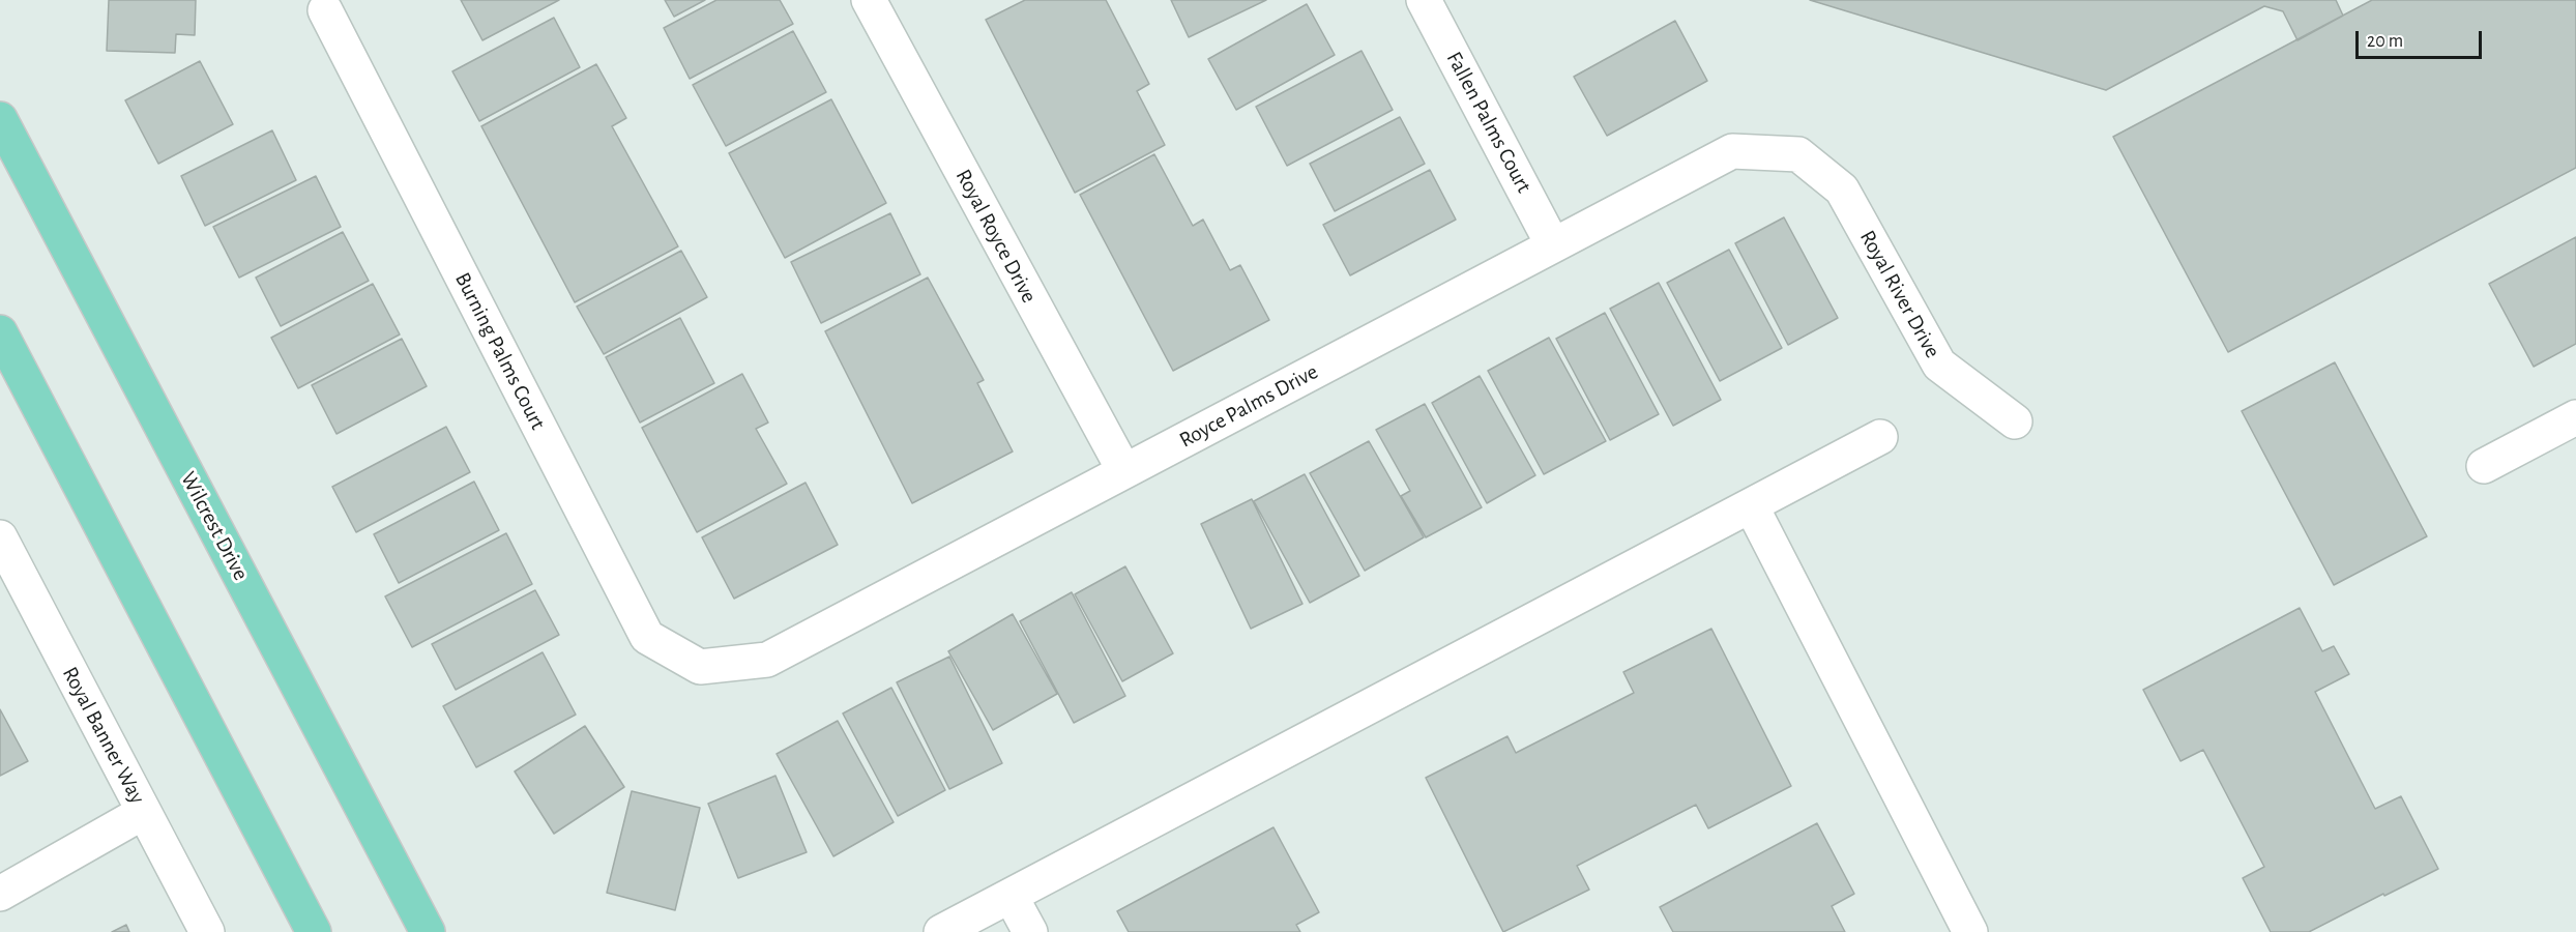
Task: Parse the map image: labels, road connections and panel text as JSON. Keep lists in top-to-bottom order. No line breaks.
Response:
{"streets":{"main road":["Wilcrest Drive"],"street":["Fallen Palms Court","Royal Royce Drive","Royal River Drive","Burning Palms Court","Royce Palms Drive","Royal Banner Way"]},"crossings":[["Fallen Palms Court","Royce Palms Drive"],["Royal Royce Drive","Royce Palms Drive"],["Royal River Drive","Royce Palms Drive"],["Burning Palms Court","Royce Palms Drive"]],"scale_bar":"20 m"}
